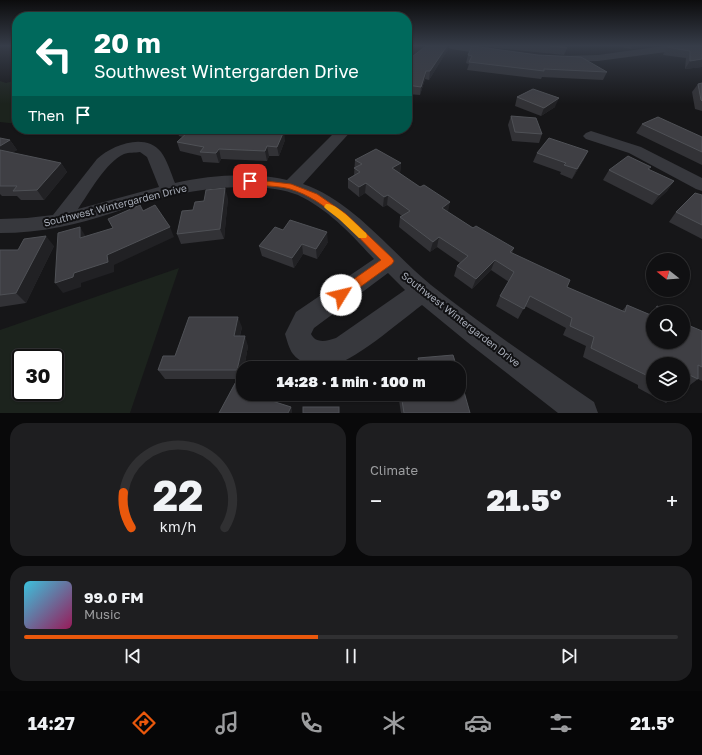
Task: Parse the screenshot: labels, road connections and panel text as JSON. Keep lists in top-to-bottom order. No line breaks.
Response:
{"streets":{"street":["Southwest Wintergarden Drive"]},"north":"left","page":{"turn":["20 m","Southwest Wintergarden Drive"],"then":"Then","limit":"30","trip":"14:28 · 1 min · 100 m","tile":"Climate","heat":["−","21.5°","+"],"song":["99.0 FM","Music"],"tabs":["14:27","21.5°"],"gauge":["22","km/h"]}}
